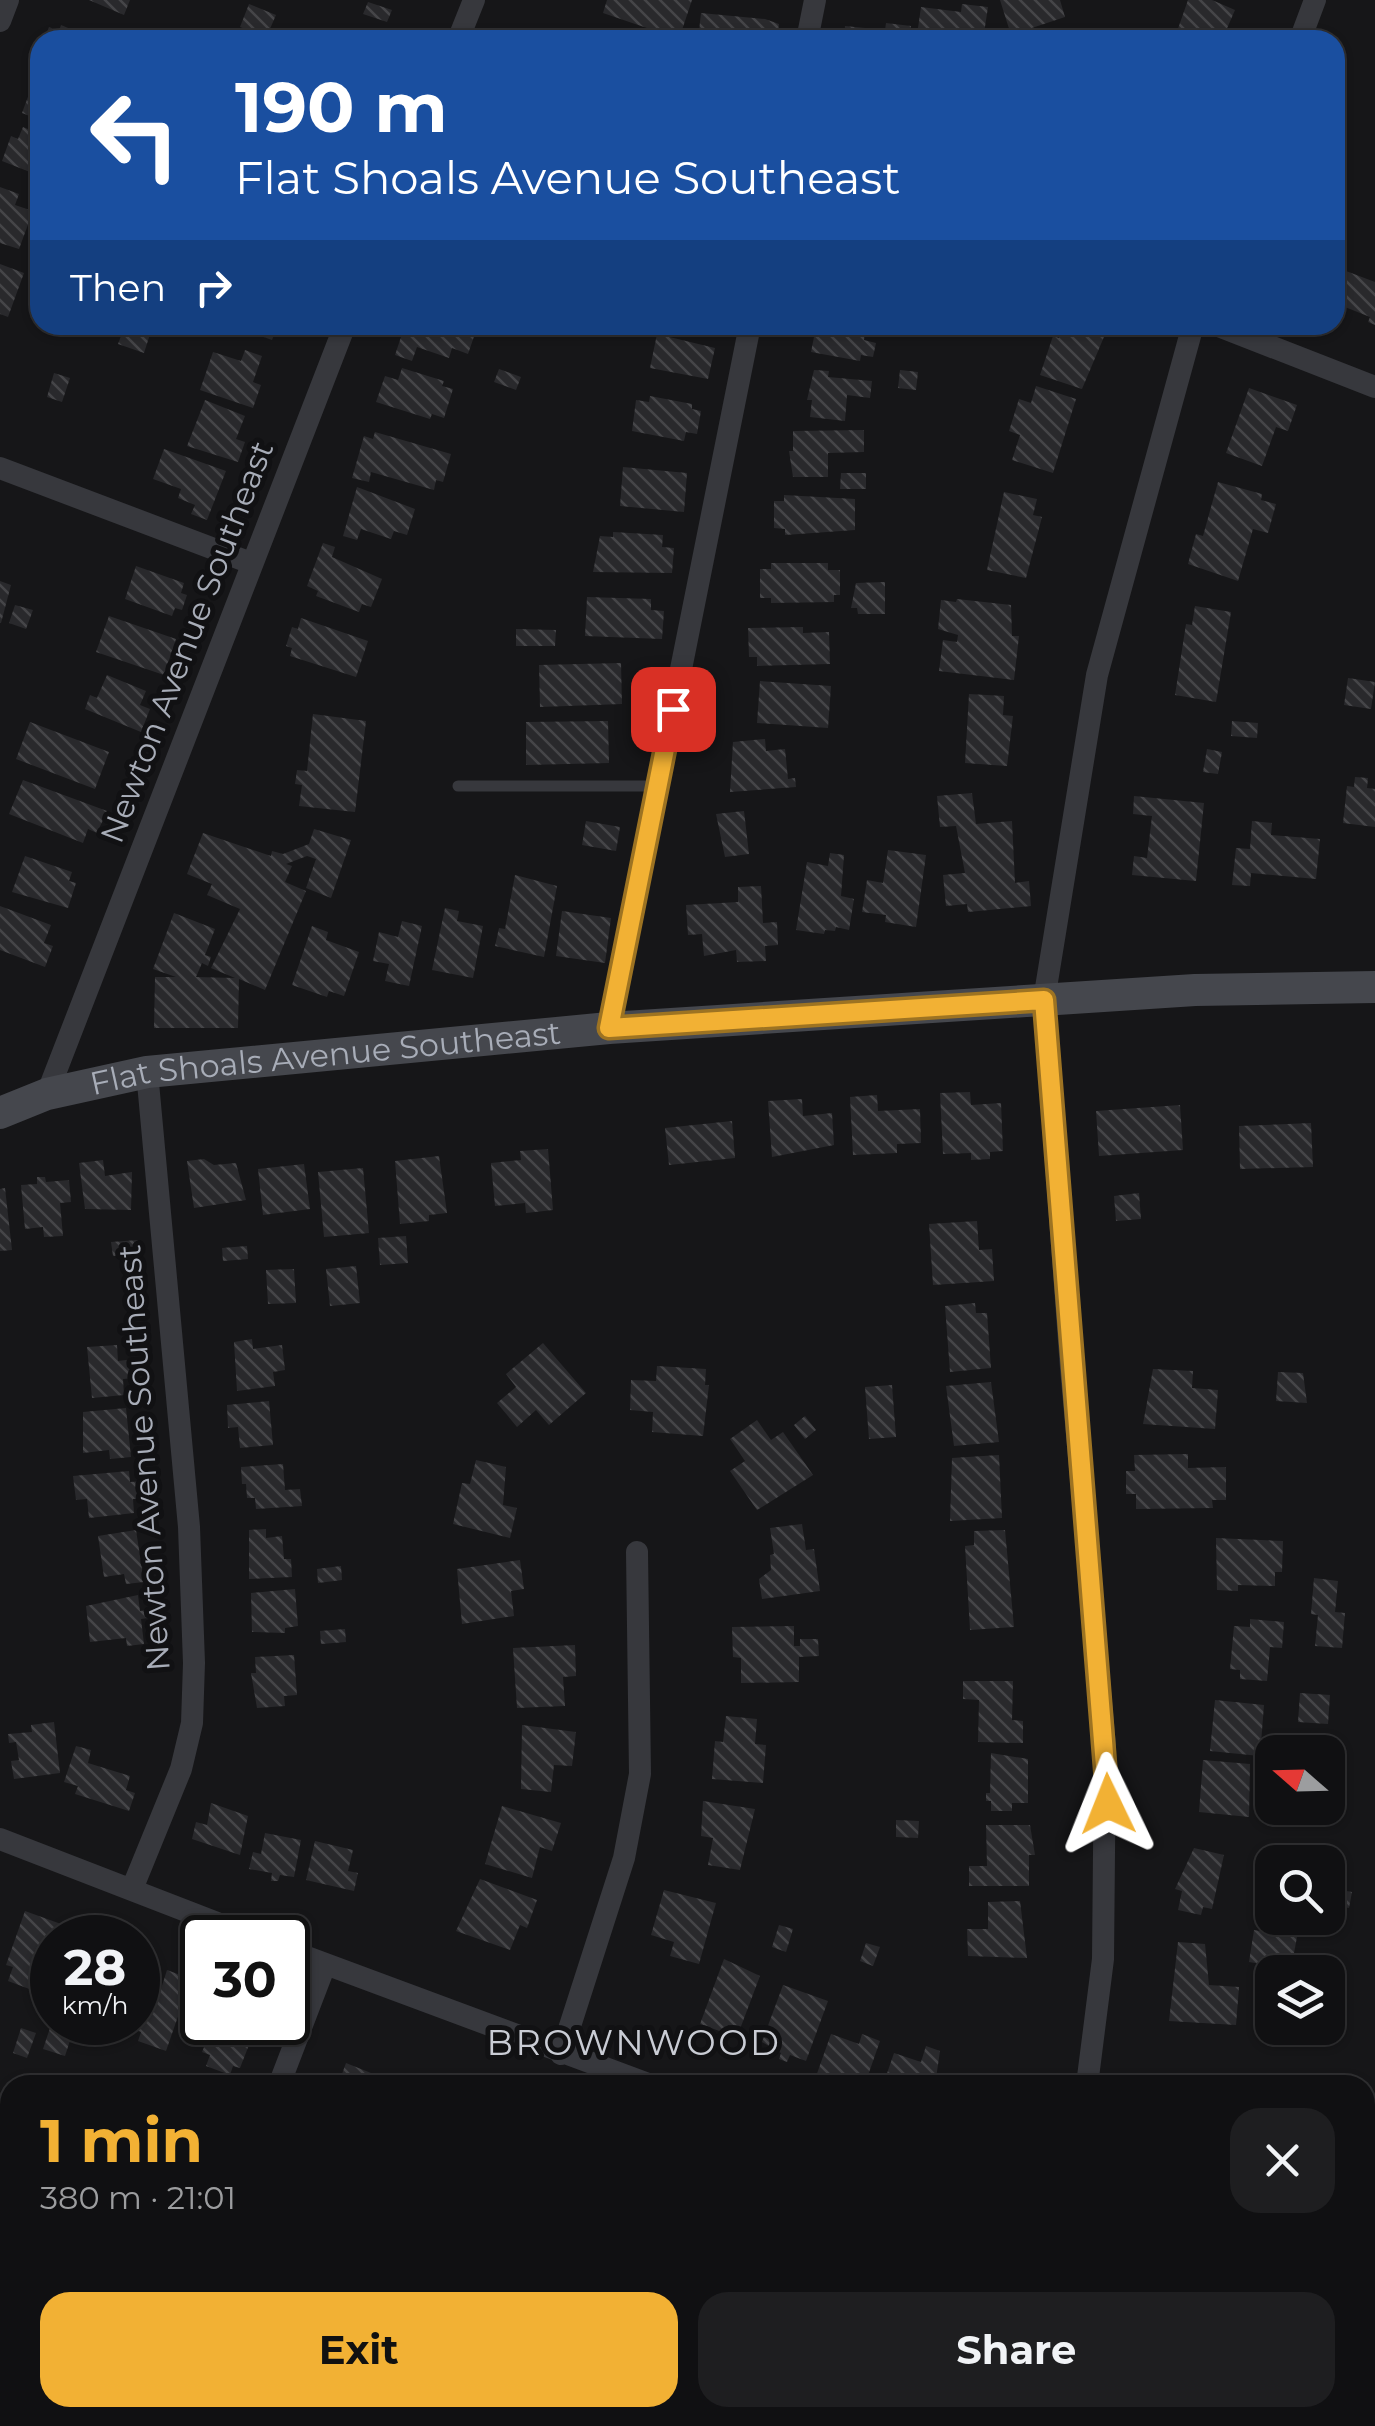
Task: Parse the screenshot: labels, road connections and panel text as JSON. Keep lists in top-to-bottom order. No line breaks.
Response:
{"streets":{"street":["Newton Avenue Southeast","Flat Shoals Avenue Southeast"]},"crossings":[["Newton Avenue Southeast","Flat Shoals Avenue Southeast"]],"districts":["BROWNWOOD"],"north":"left","page":{"turn":["190 m","Flat Shoals Avenue Southeast"],"then":"Then","speed":"28 km/h","limit":"30","heading":["1 min","380 m · 21:01"],"buttons":["Exit","Share"]}}
